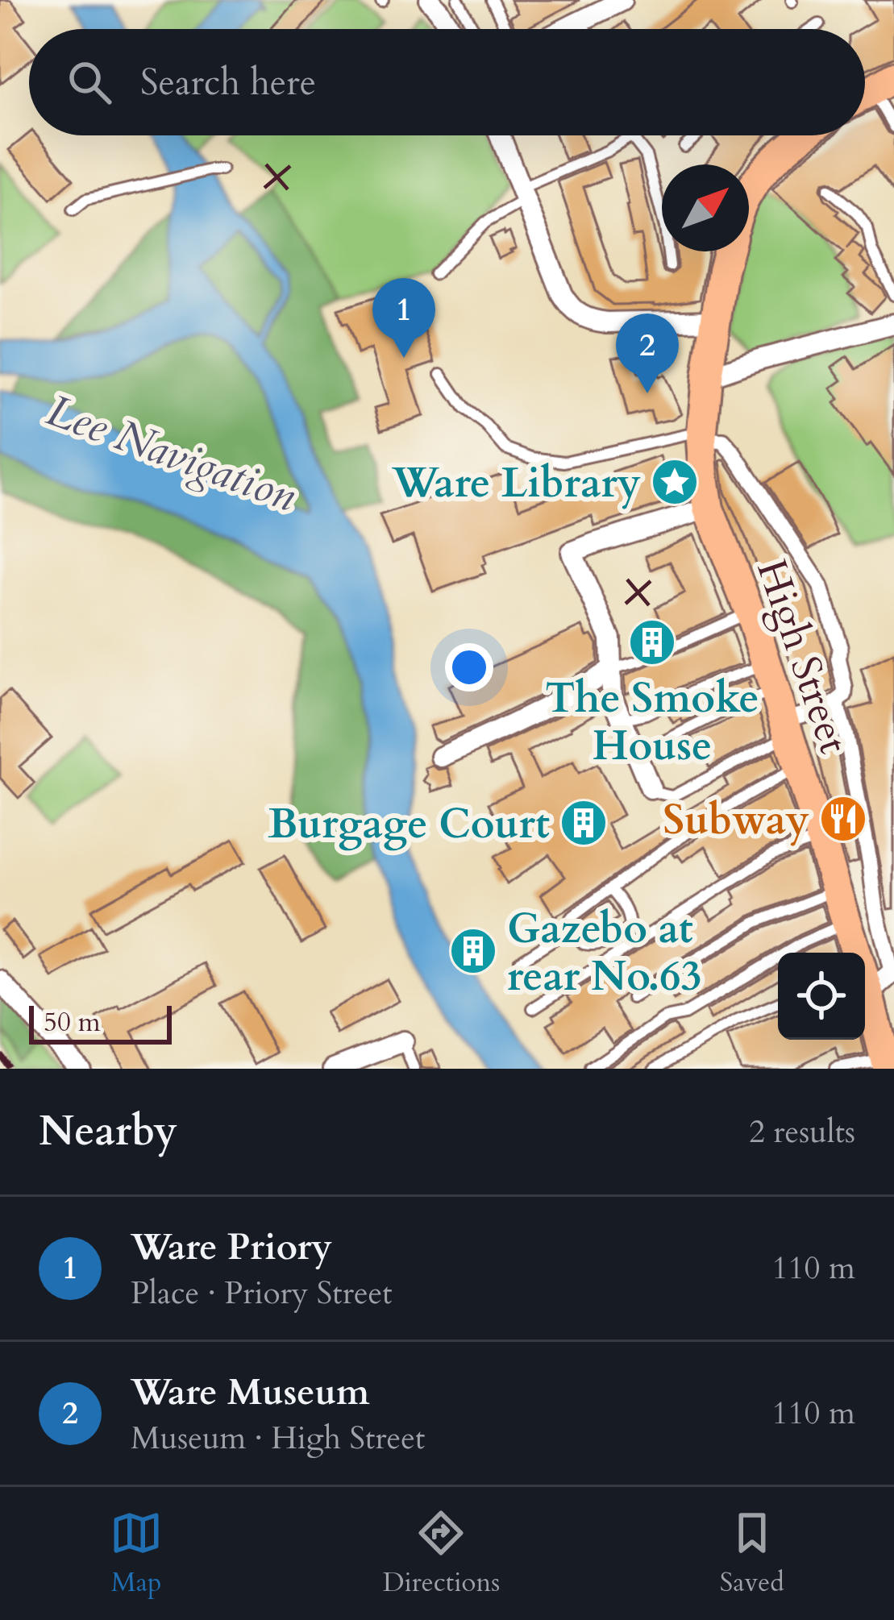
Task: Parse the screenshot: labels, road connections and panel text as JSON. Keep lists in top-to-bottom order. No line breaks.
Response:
{"streets":{"main road":["High Street"]},"water":["Lee Navigation"],"places":{"place":["Ware Library"],"building":["The Smoke House","Burgage Court","Gazebo at rear No.63"],"restaurant":["Subway"]},"scale_bar":"50 m","north":"top right","page":{"search":"Search here","pins":["1","2"],"scale":"50 m","heading":["Nearby","2 results"],"list":[{"mark":"1","name":"Ware Priory","note":"Place · Priory Street","value":"110 m"},{"mark":"2","name":"Ware Museum","note":"Museum · High Street","value":"110 m"}],"nav":["Map","Directions","Saved"]}}
